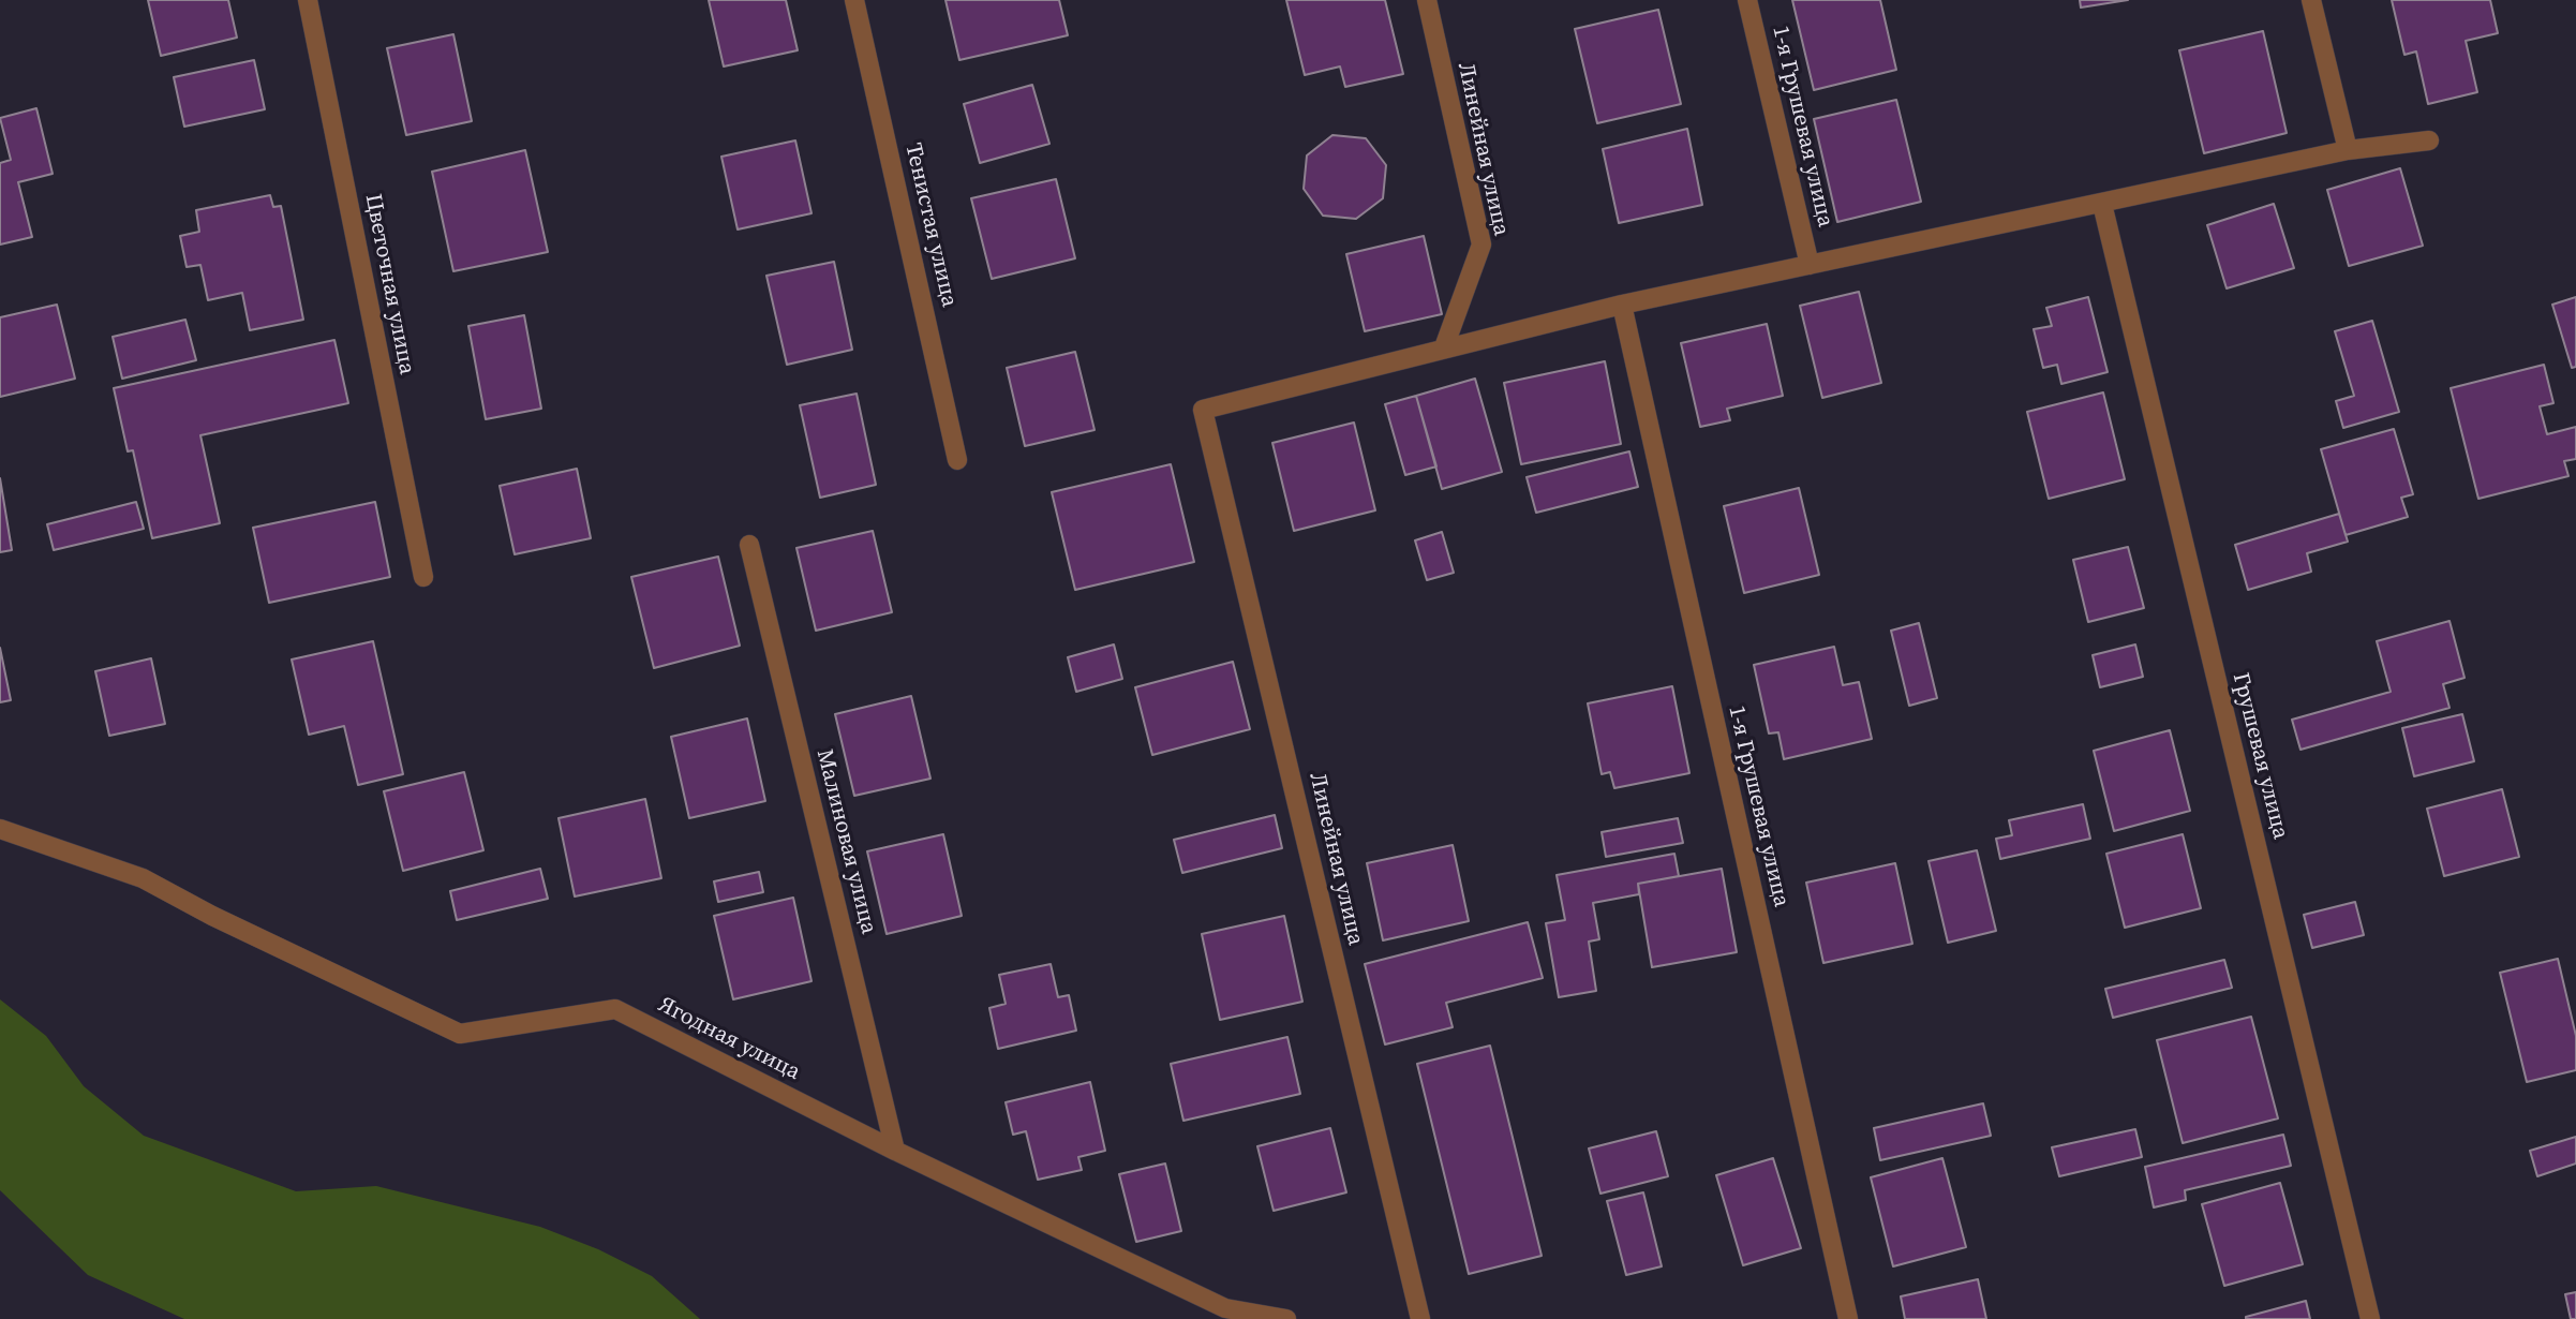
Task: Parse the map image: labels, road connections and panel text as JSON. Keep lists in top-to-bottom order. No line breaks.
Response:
{"streets":{"street":["1-я Грушевая улица","Линейная улица","Тенистая улица","Цветочная улица","Грушевая улица","Малиновая улица","Ягодная улица"]},"crossings":[["Малиновая улица","Ягодная улица"]]}
